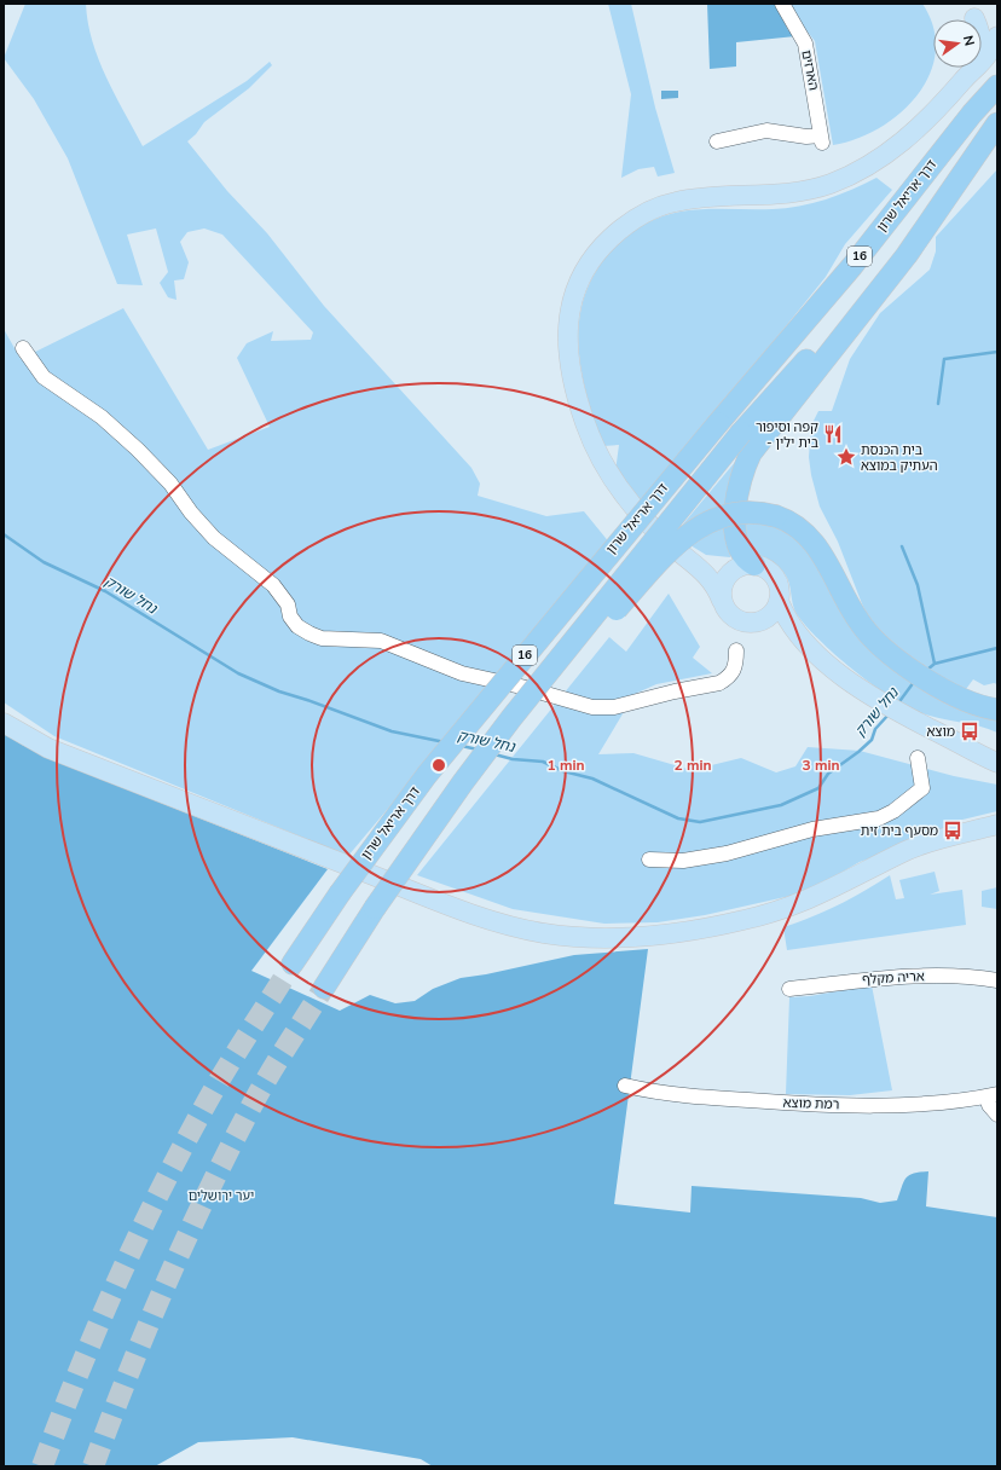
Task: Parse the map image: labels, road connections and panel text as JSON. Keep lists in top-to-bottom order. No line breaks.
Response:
{"streets":{"highway":["דרך אריאל שרון","16"],"street":["הארזים","אריה מקלף","רמת מוצא"]},"water":["נחל שורק"],"parks":["יער ירושלים"],"places":{"restaurant":["קפה וסיפור - בית ילין"],"place":["בית הכנסת העתיק במוצא"],"bus stop":["מוצא","מסעף בית זית"]},"north":"right","rings":["1 min","2 min","3 min"]}
